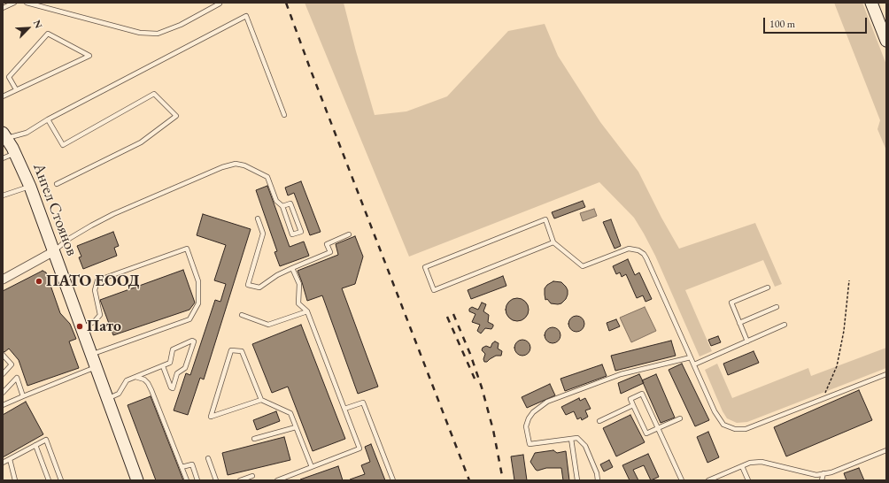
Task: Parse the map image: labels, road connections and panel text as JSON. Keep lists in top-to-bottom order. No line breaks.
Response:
{"streets":{"street":["Ангел Стоянов"]},"places":["ПАТО ЕООД","Пато"],"scale_bar":"100 m","north":"top right"}
